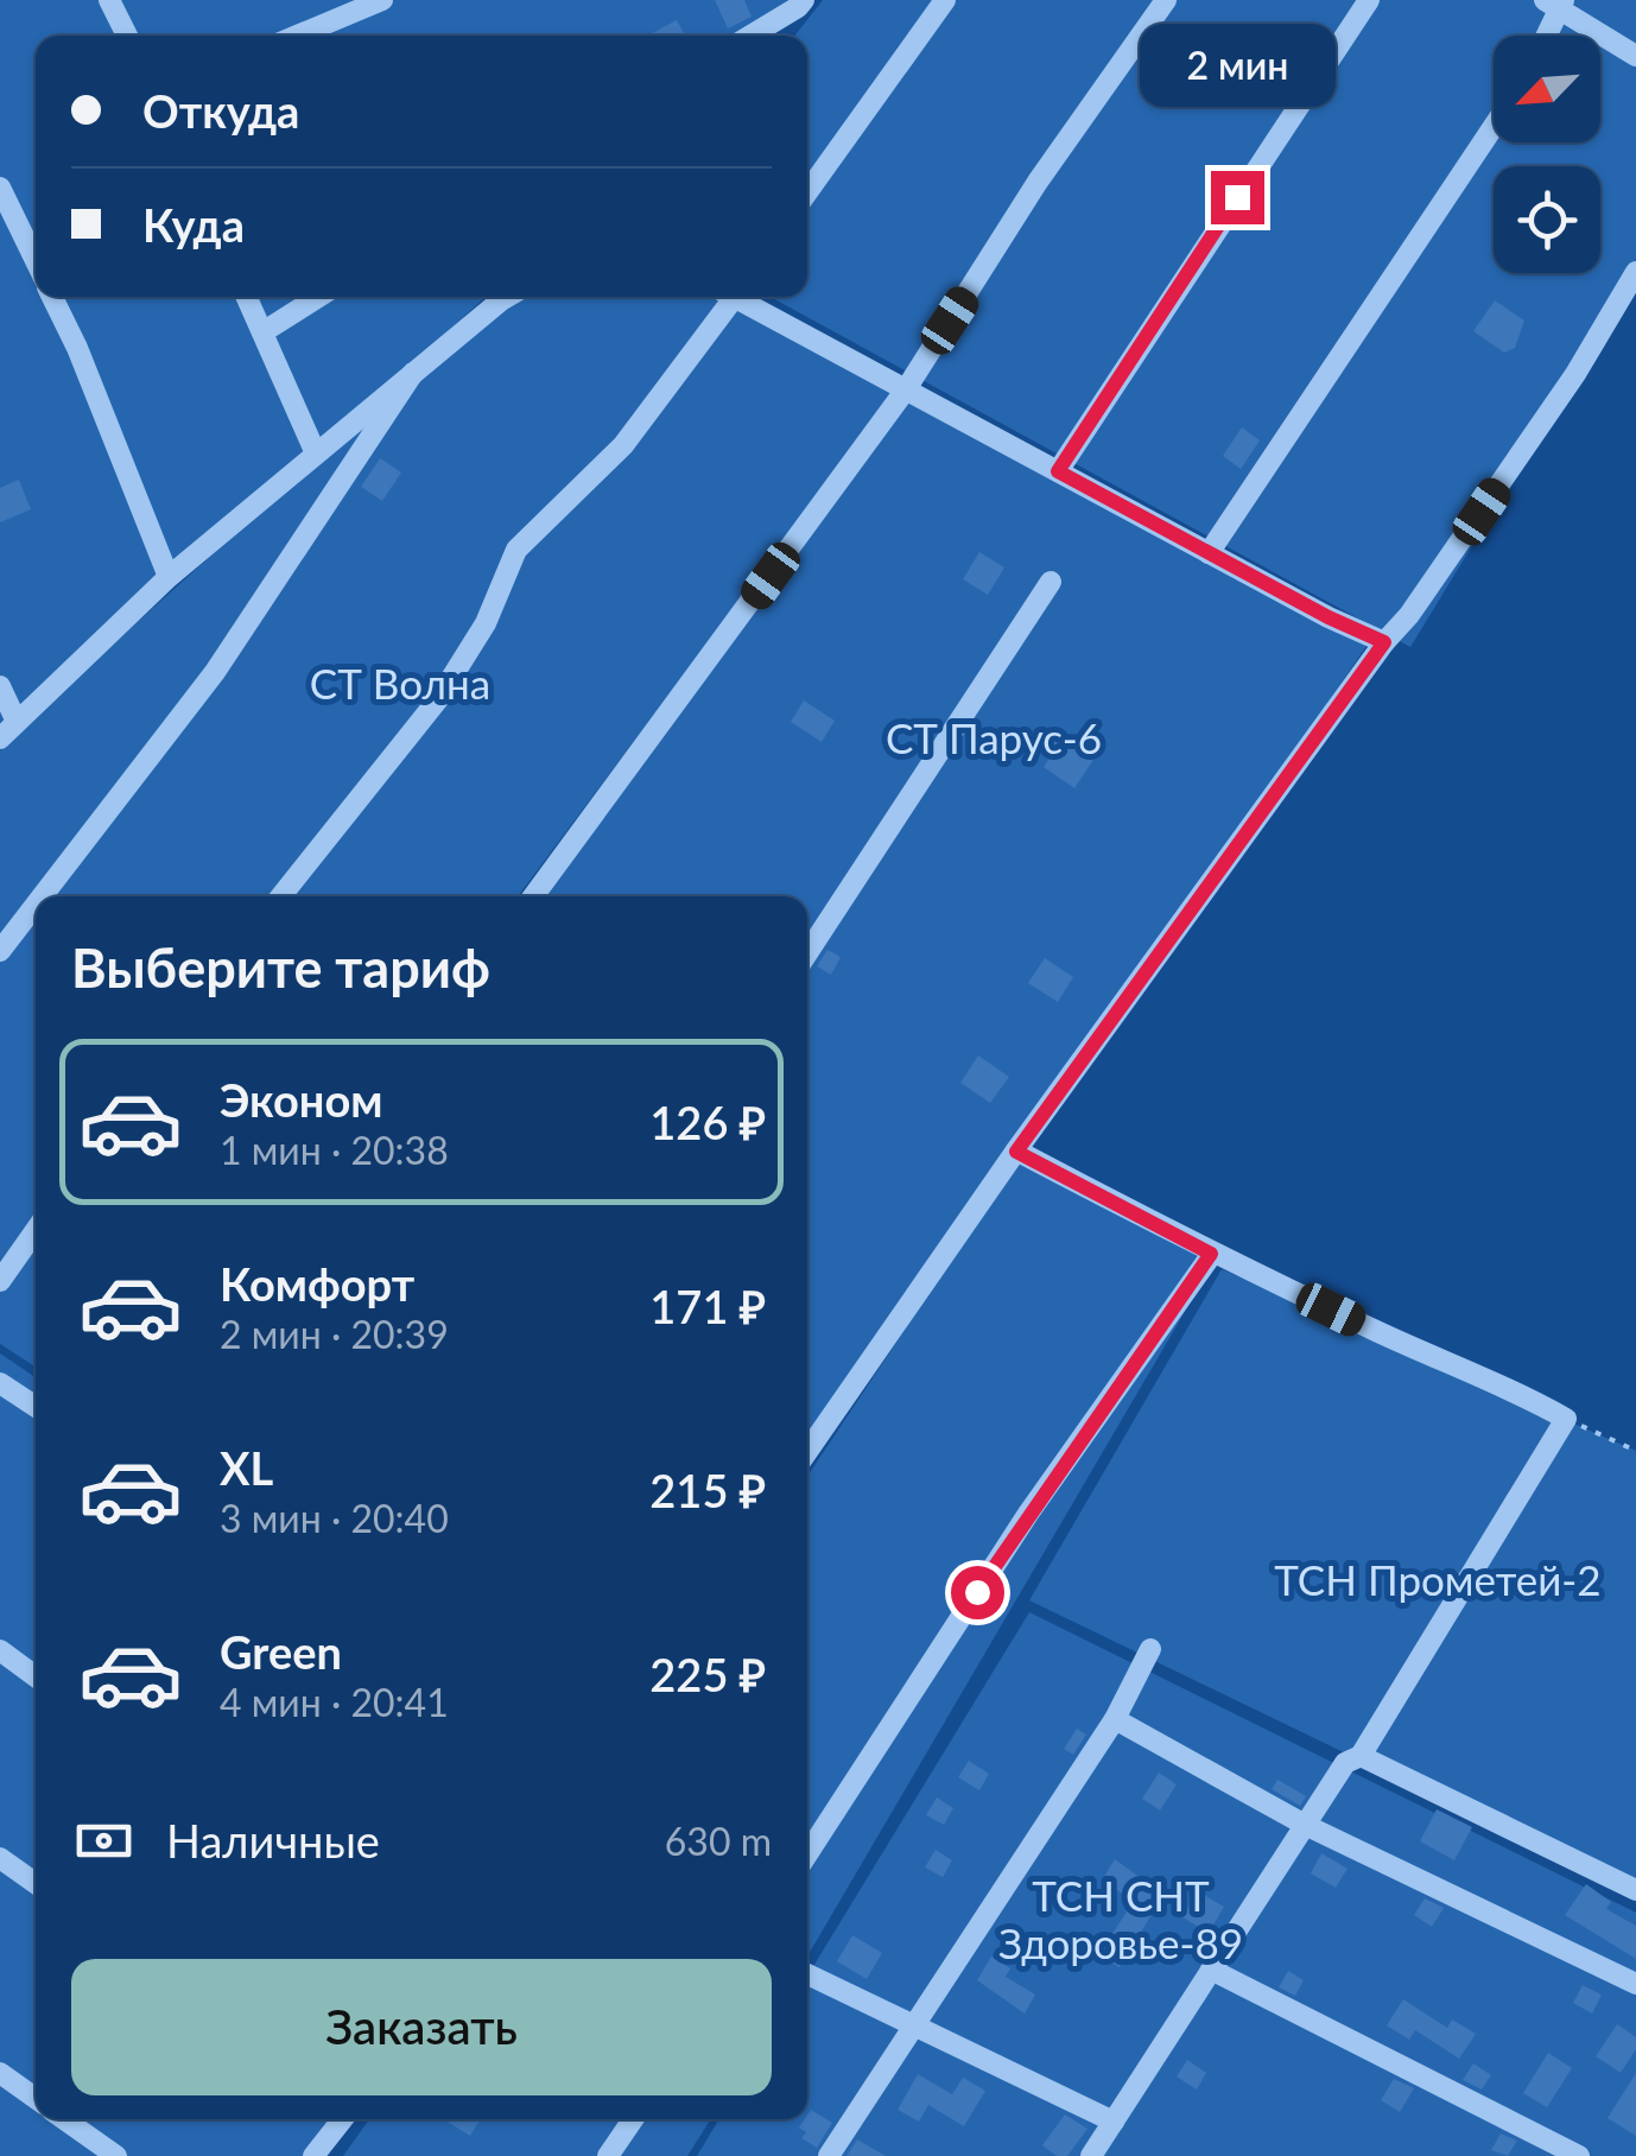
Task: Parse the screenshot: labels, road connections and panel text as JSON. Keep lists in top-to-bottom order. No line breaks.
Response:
{"parks":["СТ Волна","СТ Парус-6","ТСН Прометей-2","ТСН СНТ Здоровье-89"],"north":"bottom left","page":{"bubble":"2 мин","banner":["Откуда","Куда"],"heading":"Выберите тариф","list":[{"name":"Эконом","note":"1 мин · 20:38","value":"126 ₽"},{"name":"Комфорт","note":"2 мин · 20:39","value":"171 ₽"},{"name":"XL","note":"3 мин · 20:40","value":"215 ₽"},{"name":"Green","note":"4 мин · 20:41","value":"225 ₽"}],"pay":["Наличные","630 m"],"buttons":"Заказать"}}
